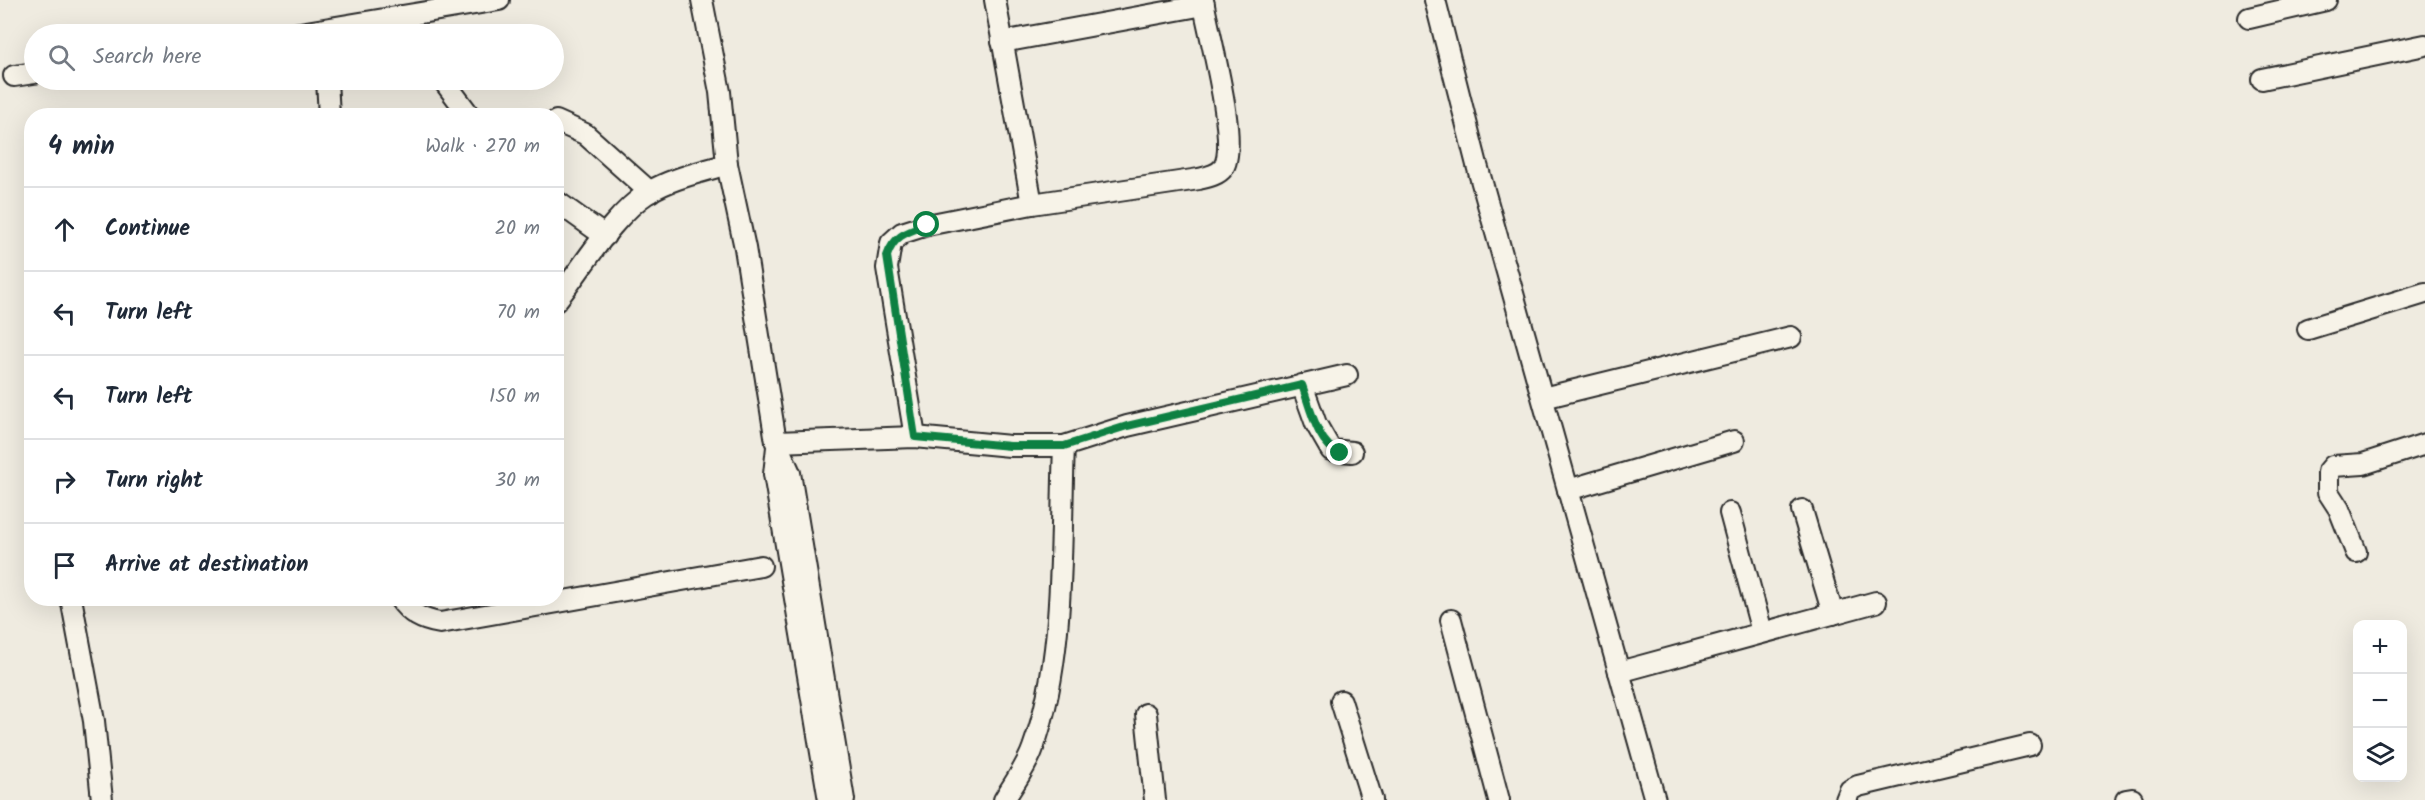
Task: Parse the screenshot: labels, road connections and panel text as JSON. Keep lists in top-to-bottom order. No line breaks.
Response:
{"page":{"search":"Search here","heading":["4 min","Walk · 270 m"],"list":[["Continue","20 m"],["Turn left","70 m"],["Turn left","150 m"],["Turn right","30 m"],"Arrive at destination"],"map_buttons":["+","−"]}}
